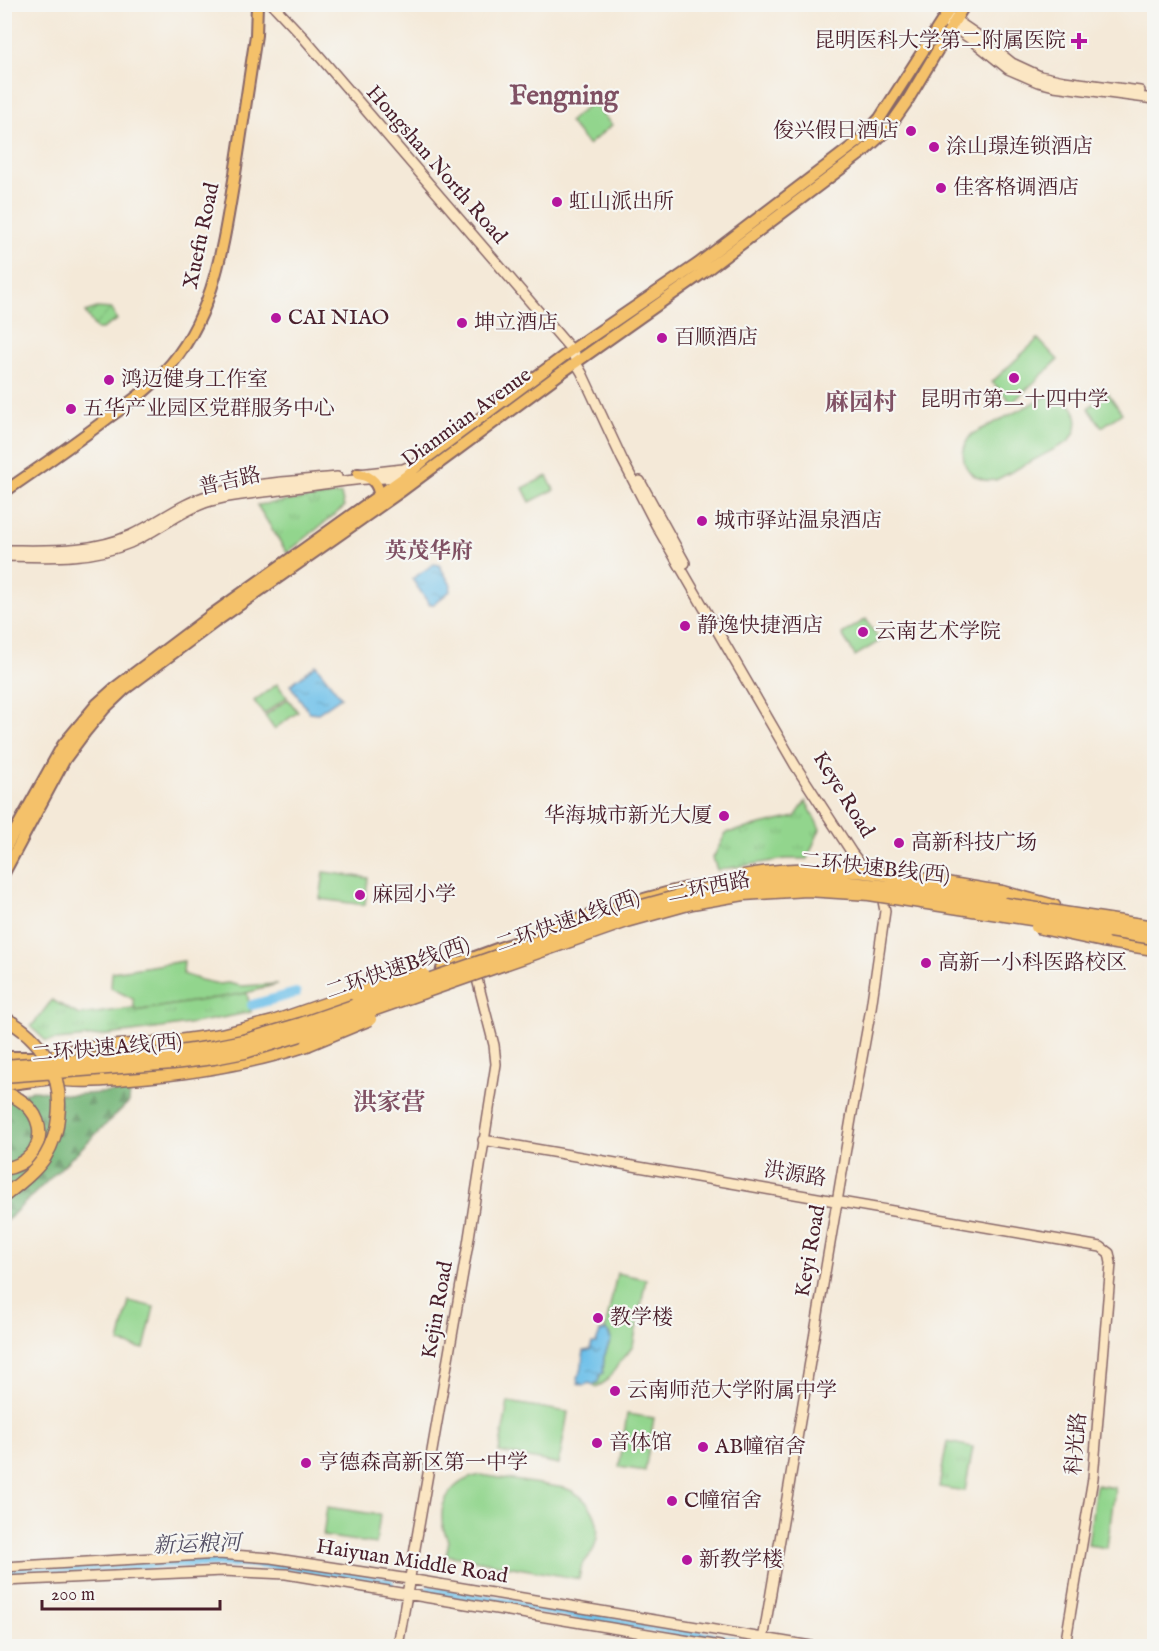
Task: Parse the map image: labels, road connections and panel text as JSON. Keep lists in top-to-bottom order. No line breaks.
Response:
{"streets":{"highway":["二环快速B线(西)","二环快速A线(西)"],"main road":["Xuefu Road","Dianmian Avenue","二环西路"],"street":["Hongshan North Road","普吉路","Keye Road","洪源路","Keyi Road","Kejin Road","科光路","Haiyuan Middle Road"]},"crossings":[["Hongshan North Road","Dianmian Avenue"],["Hongshan North Road","Keye Road"],["Dianmian Avenue","普吉路"],["Dianmian Avenue","Keye Road"],["Keye Road","Keyi Road"],["二环西路","二环快速A线(西)"],["二环西路","Keyi Road"],["二环西路","Kejin Road"],["二环快速A线(西)","Kejin Road"],["洪源路","Keyi Road"],["洪源路","Kejin Road"],["洪源路","科光路"],["Keyi Road","Haiyuan Middle Road"],["Kejin Road","Haiyuan Middle Road"]],"districts":["Fengning","麻园村","英茂华府","洪家营"],"water":["新运粮河"],"places":{"health":["昆明医科大学第二附属医院"],"other":["俊兴假日酒店","涂山璟连锁酒店","佳客格调酒店","虹山派出所","CAI NIAO","坤立酒店","百顺酒店","昆明市第二十四中学","鸿迈健身工作室","五华产业园区党群服务中心","城市驿站温泉酒店","静逸快捷酒店","云南艺术学院","华海城市新光大厦","高新科技广场","麻园小学","高新一小科医路校区","教学楼","云南师范大学附属中学","音体馆","AB幢宿舍","亨德森高新区第一中学","C幢宿舍","新教学楼"]},"scale_bar":"200 m"}
